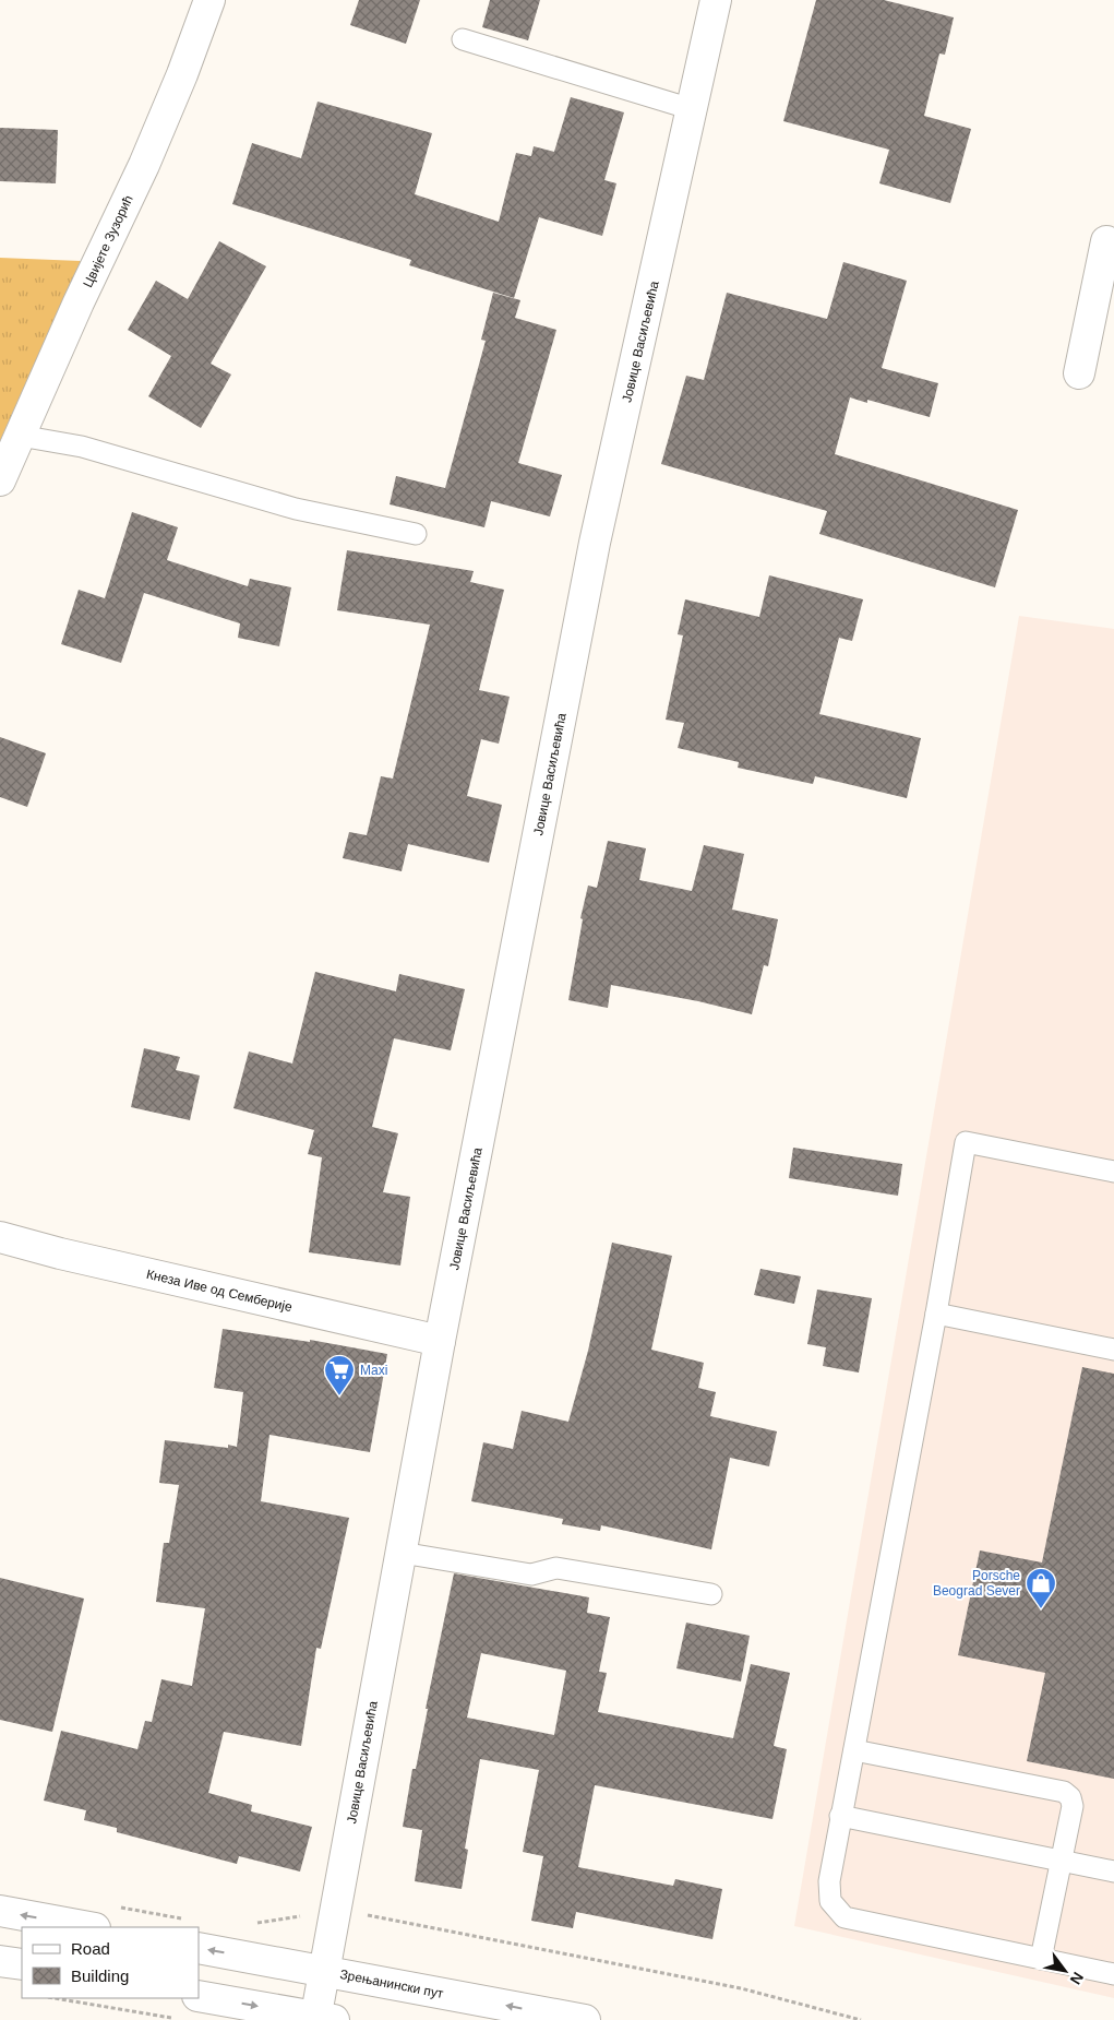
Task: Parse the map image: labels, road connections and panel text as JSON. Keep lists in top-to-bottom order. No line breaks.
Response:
{"streets":{"street":["Цвијете Зузорић","Јовице Васиљевића","Кнеза Иве од Семберије","Зрењанински пут"]},"crossings":[["Јовице Васиљевића","Кнеза Иве од Семберије"],["Јовице Васиљевића","Зрењанински пут"]],"places":{"supermarket":["Maxi"],"shop":["Porsche Beograd Sever"]},"legend":["Road","Building"],"north":"bottom right"}
